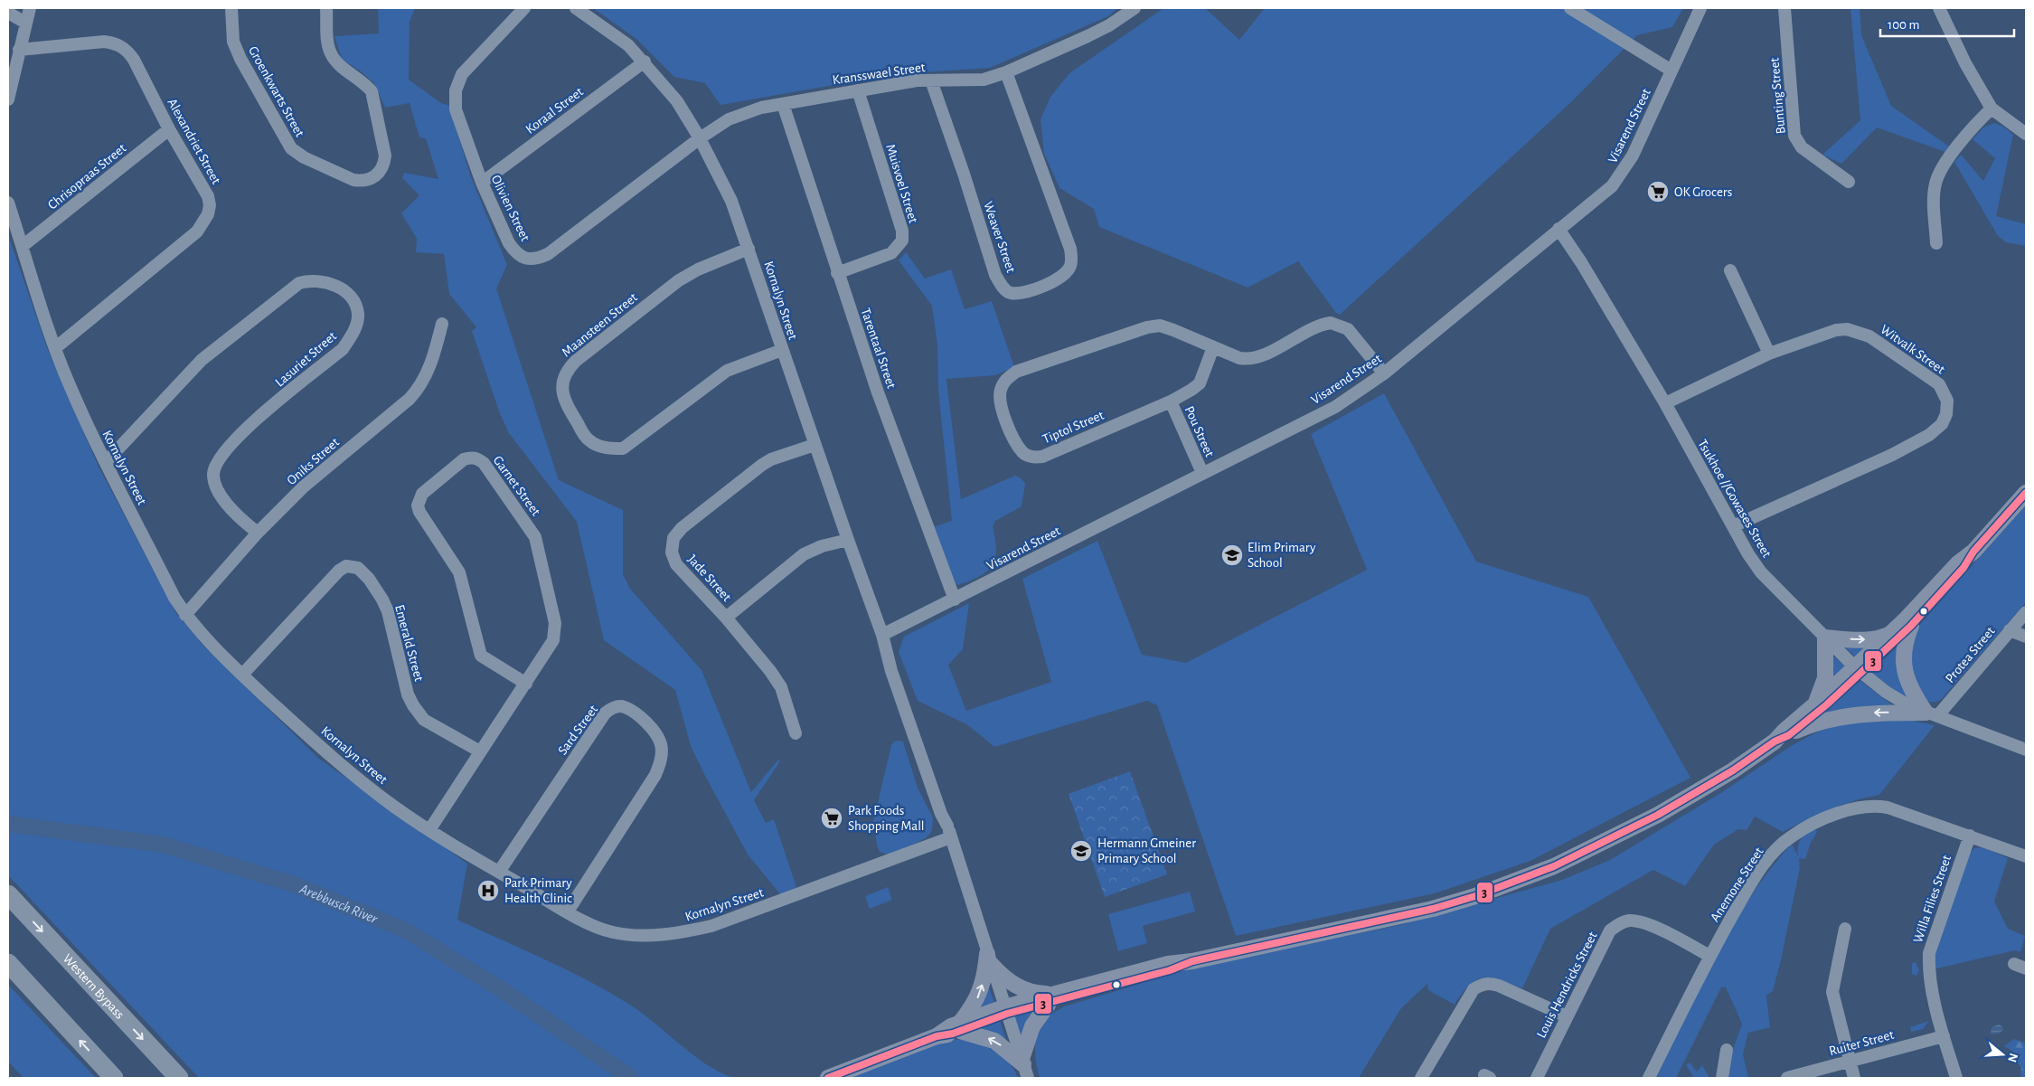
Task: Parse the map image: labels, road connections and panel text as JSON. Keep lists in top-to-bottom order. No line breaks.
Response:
{"streets":{"highway":["Western Bypass"],"street":["Kransswael Street","Groenkwarts Street","Bunting Street","Koraal Street","Visarend Street","Alexandriet Street","Chrisopraas Street","Muisvoel Street","Olivien Street","Weaver Street","Kornalyn Street","Maansteen Street","Tarentaal Street","Witvalk Street","Lasuriet Street","Tiptol Street","Pou Street","Oniks Street","Garnet Street","Tsukhoe //Gowases Street","Jade Street","Emerald Street","Protea Street","Sard Street","Anemone Street","Willa Filies Street","Louis Hendricks Street","Ruiter Street"]},"crossings":[["Kransswael Street","Muisvoel Street"],["Kransswael Street","Olivien Street"],["Kransswael Street","Weaver Street"],["Kransswael Street","Kornalyn Street"],["Kransswael Street","Tarentaal Street"],["Koraal Street","Olivien Street"],["Koraal Street","Kornalyn Street"],["Visarend Street","Kornalyn Street"],["Visarend Street","Tarentaal Street"],["Visarend Street","Tiptol Street"],["Visarend Street","Pou Street"],["Visarend Street","Tsukhoe //Gowases Street"],["Alexandriet Street","Chrisopraas Street"],["Alexandriet Street","Kornalyn Street"],["Chrisopraas Street","Kornalyn Street"],["Muisvoel Street","Tarentaal Street"],["Olivien Street","Kornalyn Street"],["Kornalyn Street","Maansteen Street"],["Kornalyn Street","Lasuriet Street"],["Kornalyn Street","Oniks Street"],["Kornalyn Street","Garnet Street"],["Kornalyn Street","Jade Street"],["Kornalyn Street","Emerald Street"],["Kornalyn Street","Sard Street"],["Witvalk Street","Tsukhoe //Gowases Street"],["Lasuriet Street","Oniks Street"],["Tiptol Street","Pou Street"],["Garnet Street","Emerald Street"],["Tsukhoe //Gowases Street","Protea Street"],["Anemone Street","Willa Filies Street"],["Anemone Street","Louis Hendricks Street"],["Willa Filies Street","Ruiter Street"]],"water":["Arebbusch River"],"places":{"supermarket":["OK Grocers","Park Foods Shopping Mall"],"school or university":["Elim Primary School","Hermann Gmeiner Primary School"],"hospital":["Park Primary Health Clinic"]},"lines":["transit line 3"],"scale_bar":"100 m","north":"right"}
